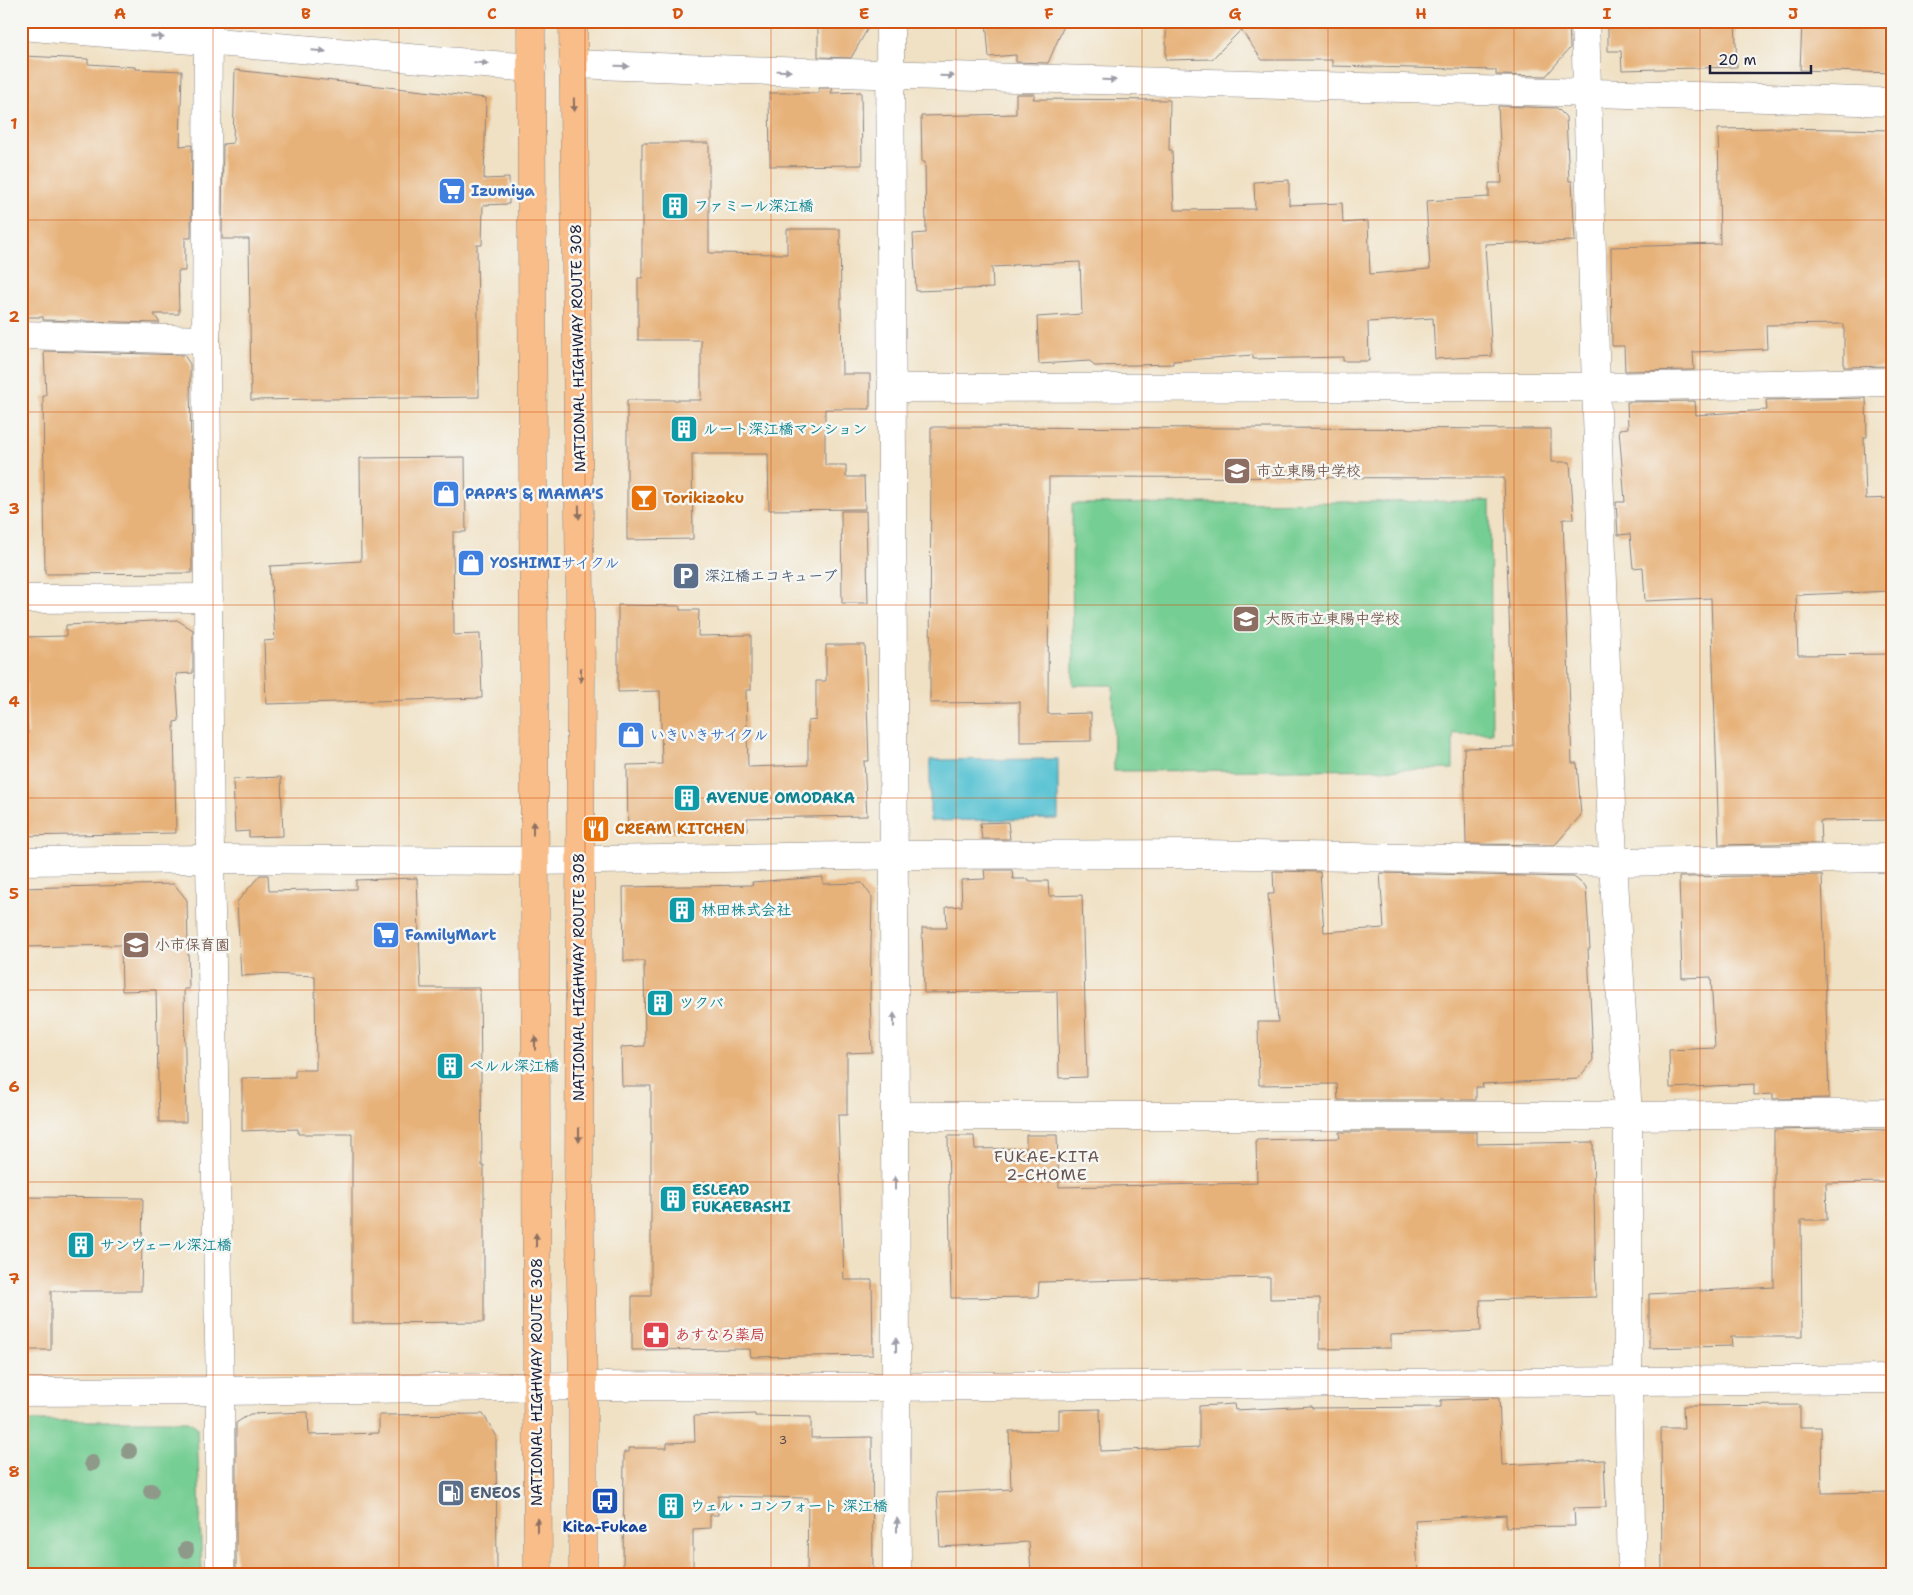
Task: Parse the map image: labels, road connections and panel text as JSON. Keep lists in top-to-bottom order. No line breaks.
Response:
{"streets":{"highway":["NATIONAL HIGHWAY ROUTE 308"]},"districts":["FUKAE-KITA 2-CHOME"],"places":{"supermarket":["Izumiya","FamilyMart"],"building":["ファミール深江橋","ルート深江橋マンション","AVENUE OMODAKA","林田株式会社","ツクバ","ペルル深江橋","ESLEAD FUKAEBASHI","サンヴェール深江橋","ウェル・コンフォート 深江橋"],"school or university":["市立東陽中学校","大阪市立東陽中学校","小市保育園"],"shop":["PAPA'S & MAMA'S","YOSHIMIサイクル","いきいきサイクル"],"bar":["Torikizoku"],"parking":["深江橋エコキューブ"],"restaurant":["CREAM KITCHEN"],"pharmacy":["あすなろ薬局"],"fuel station":["ENEOS"],"bus stop":["Kita-Fukae"]},"house_numbers":["3"],"scale_bar":"20 m","grid":{"columns":["A","B","C","D","E","F","G","H","I","J"],"rows":["1","2","3","4","5","6","7","8"]}}
